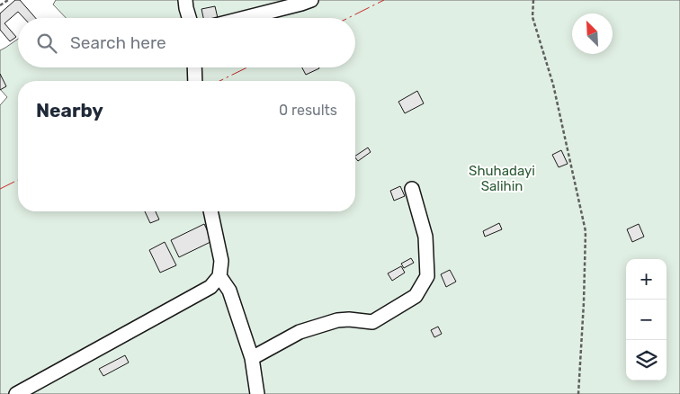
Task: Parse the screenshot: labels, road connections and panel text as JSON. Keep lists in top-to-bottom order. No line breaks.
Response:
{"parks":["Shuhadayi Salihin"],"north":"top left","page":{"search":"Search here","heading":["Nearby","0 results"],"map_buttons":["+","−"]}}
